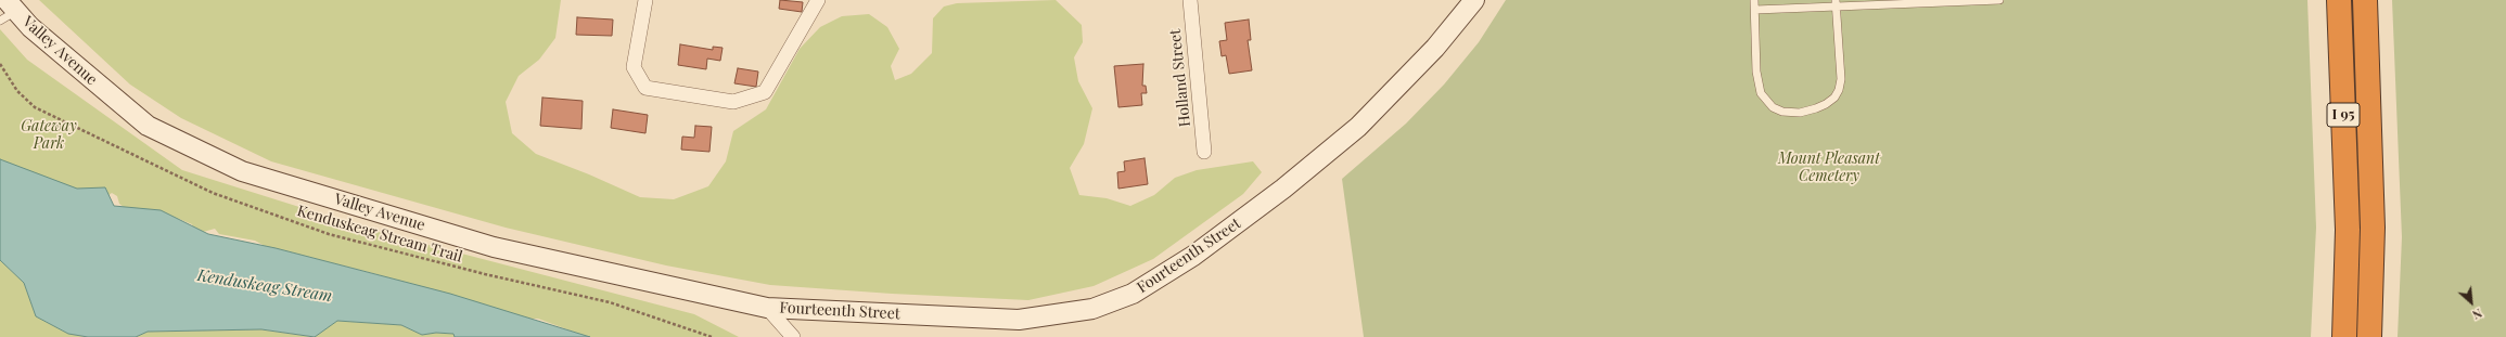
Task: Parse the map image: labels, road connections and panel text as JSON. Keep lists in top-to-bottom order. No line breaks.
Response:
{"streets":{"highway":["I 95"],"street":["Valley Avenue","Holland Street","Fourteenth Street"],"path":["Kenduskeag Stream Trail"]},"crossings":[["Valley Avenue","Fourteenth Street"]],"water":["Kenduskeag Stream"],"parks":["Gateway Park","Mount Pleasant Cemetery"],"north":"bottom right"}
